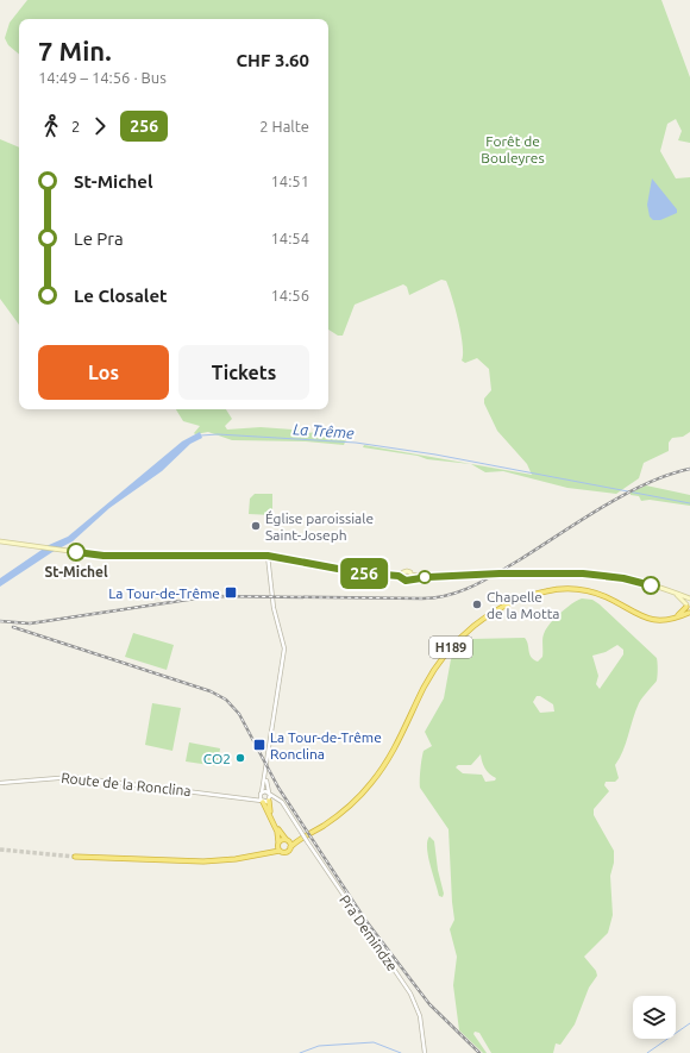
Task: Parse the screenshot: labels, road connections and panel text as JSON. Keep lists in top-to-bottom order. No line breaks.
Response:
{"streets":{"highway":["H189"],"street":["Route de la Ronclina","Pra Demindze"]},"water":["La Trême"],"parks":["Forêt de Bouleyres"],"places":{"other":["Église paroissiale Saint-Joseph","St-Michel","Chapelle de la Motta","CO2"],"transit":["La Tour-de-Trême","La Tour-de-Trême Ronclina"]},"lines":["bus line 256"],"page":{"on_map":"256","heading":["7 Min.","14:49 – 14:56 · Bus","CHF 3.60"],"legs":["2","256","2 Halte"],"list":[{"name":"St-Michel","value":"14:51"},{"name":"Le Pra","value":"14:54"},{"name":"Le Closalet","value":"14:56"}],"buttons":["Los","Tickets"]}}
